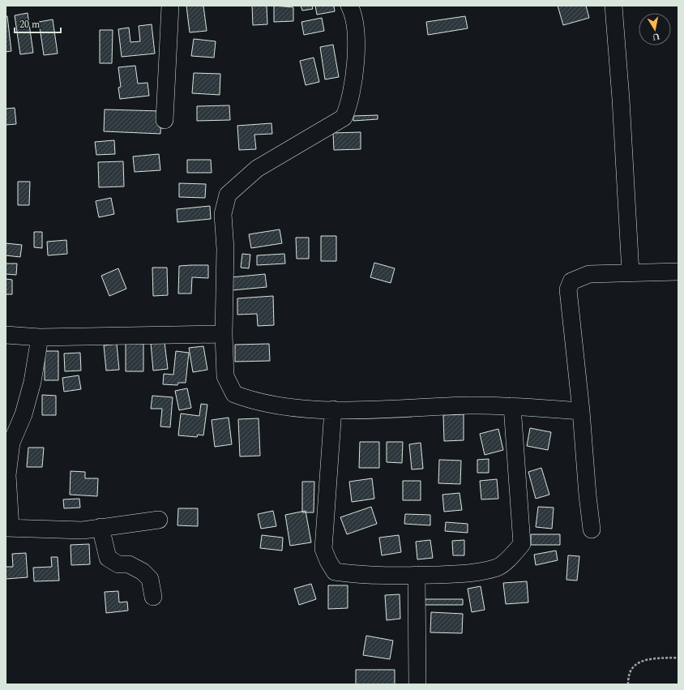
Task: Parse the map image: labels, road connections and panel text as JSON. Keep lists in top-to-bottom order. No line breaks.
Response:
{"scale_bar":"20 m","north":"bottom"}
